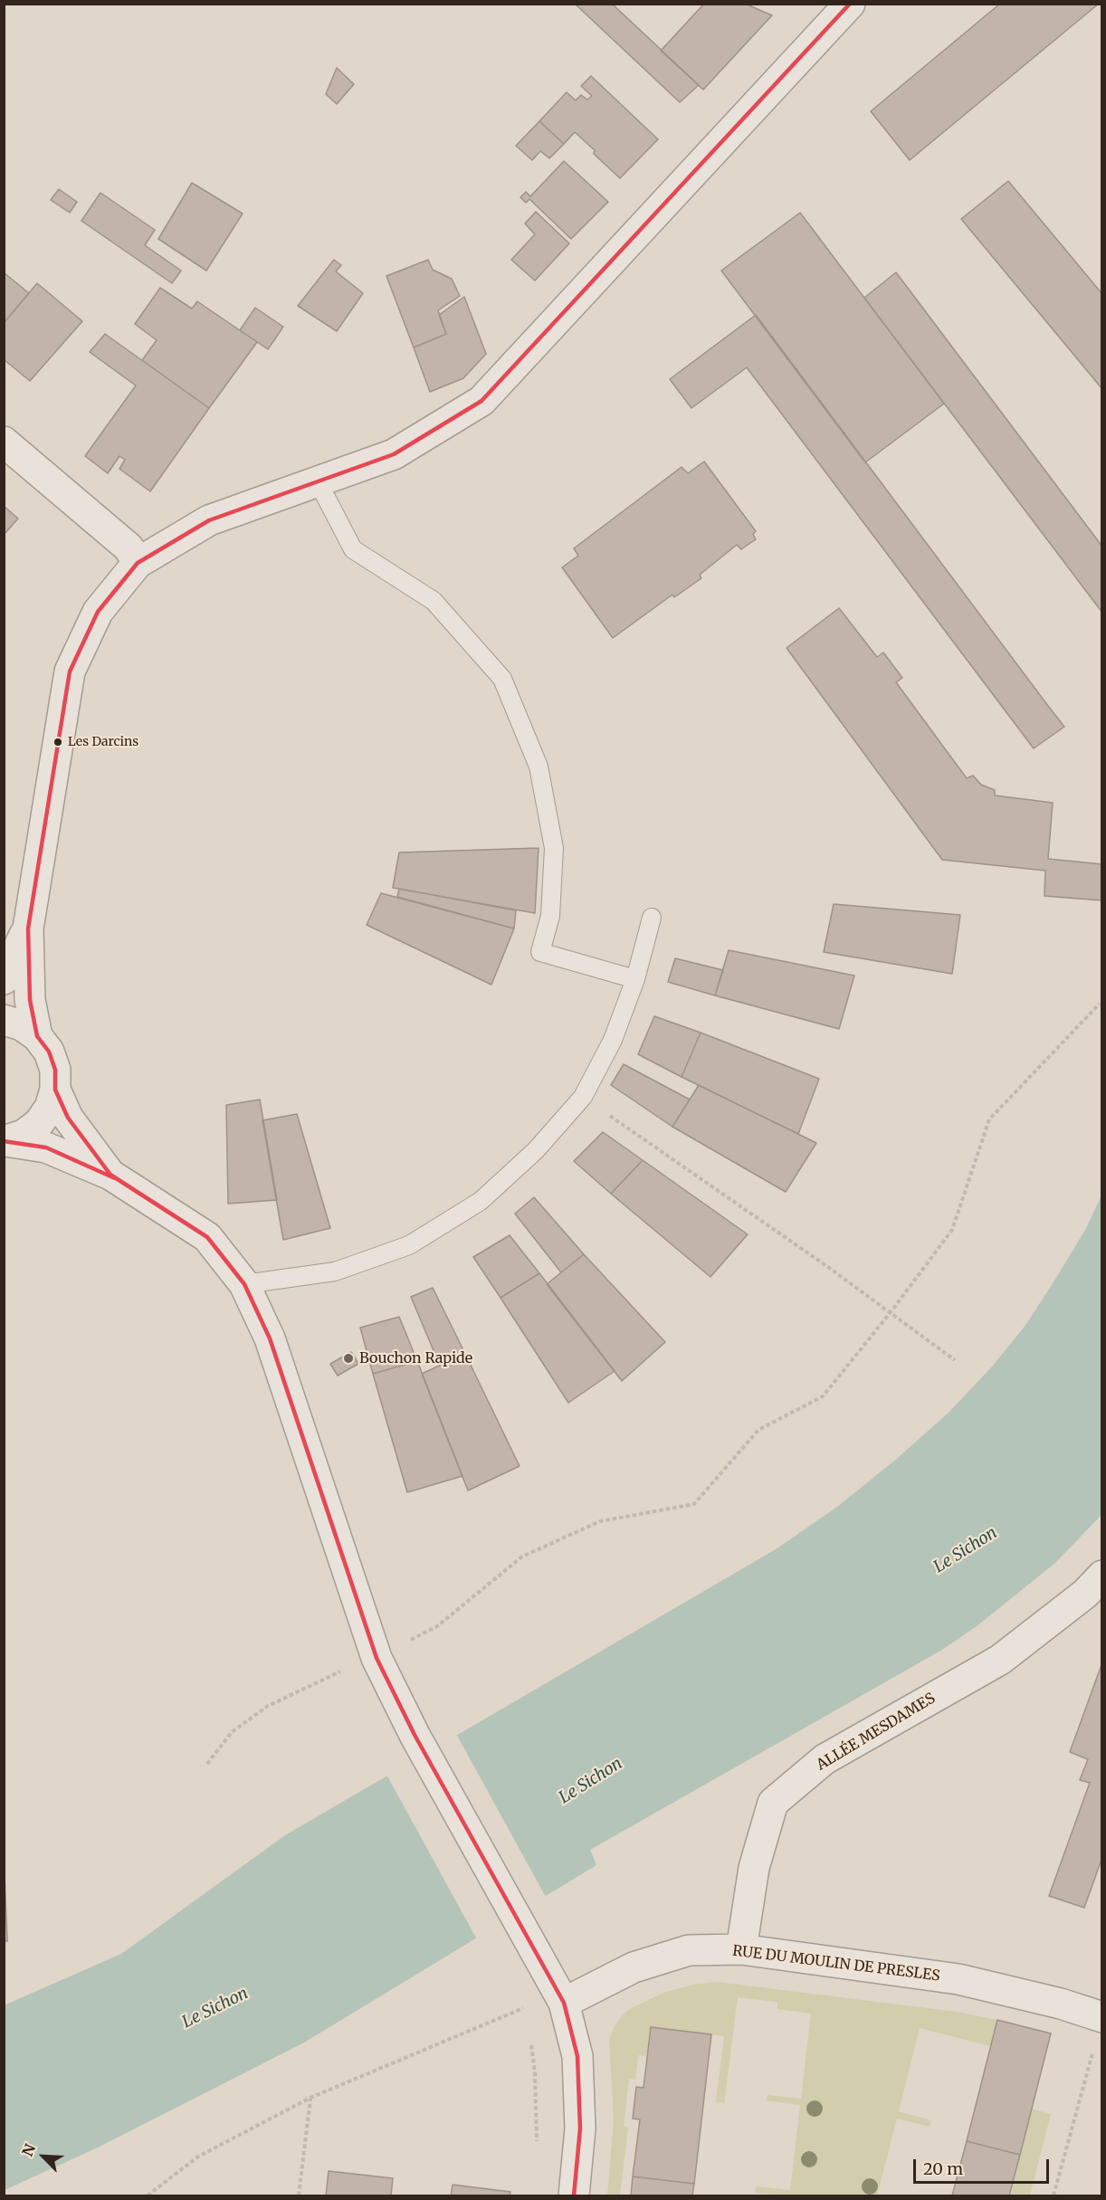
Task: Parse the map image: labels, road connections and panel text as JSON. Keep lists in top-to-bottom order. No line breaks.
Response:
{"streets":{"street":["ALLÉE MESDAMES","RUE DU MOULIN DE PRESLES"]},"crossings":[["ALLÉE MESDAMES","RUE DU MOULIN DE PRESLES"]],"water":["Le Sichon"],"places":["Les Darcins","Bouchon Rapide"],"scale_bar":"20 m","north":"top left"}
